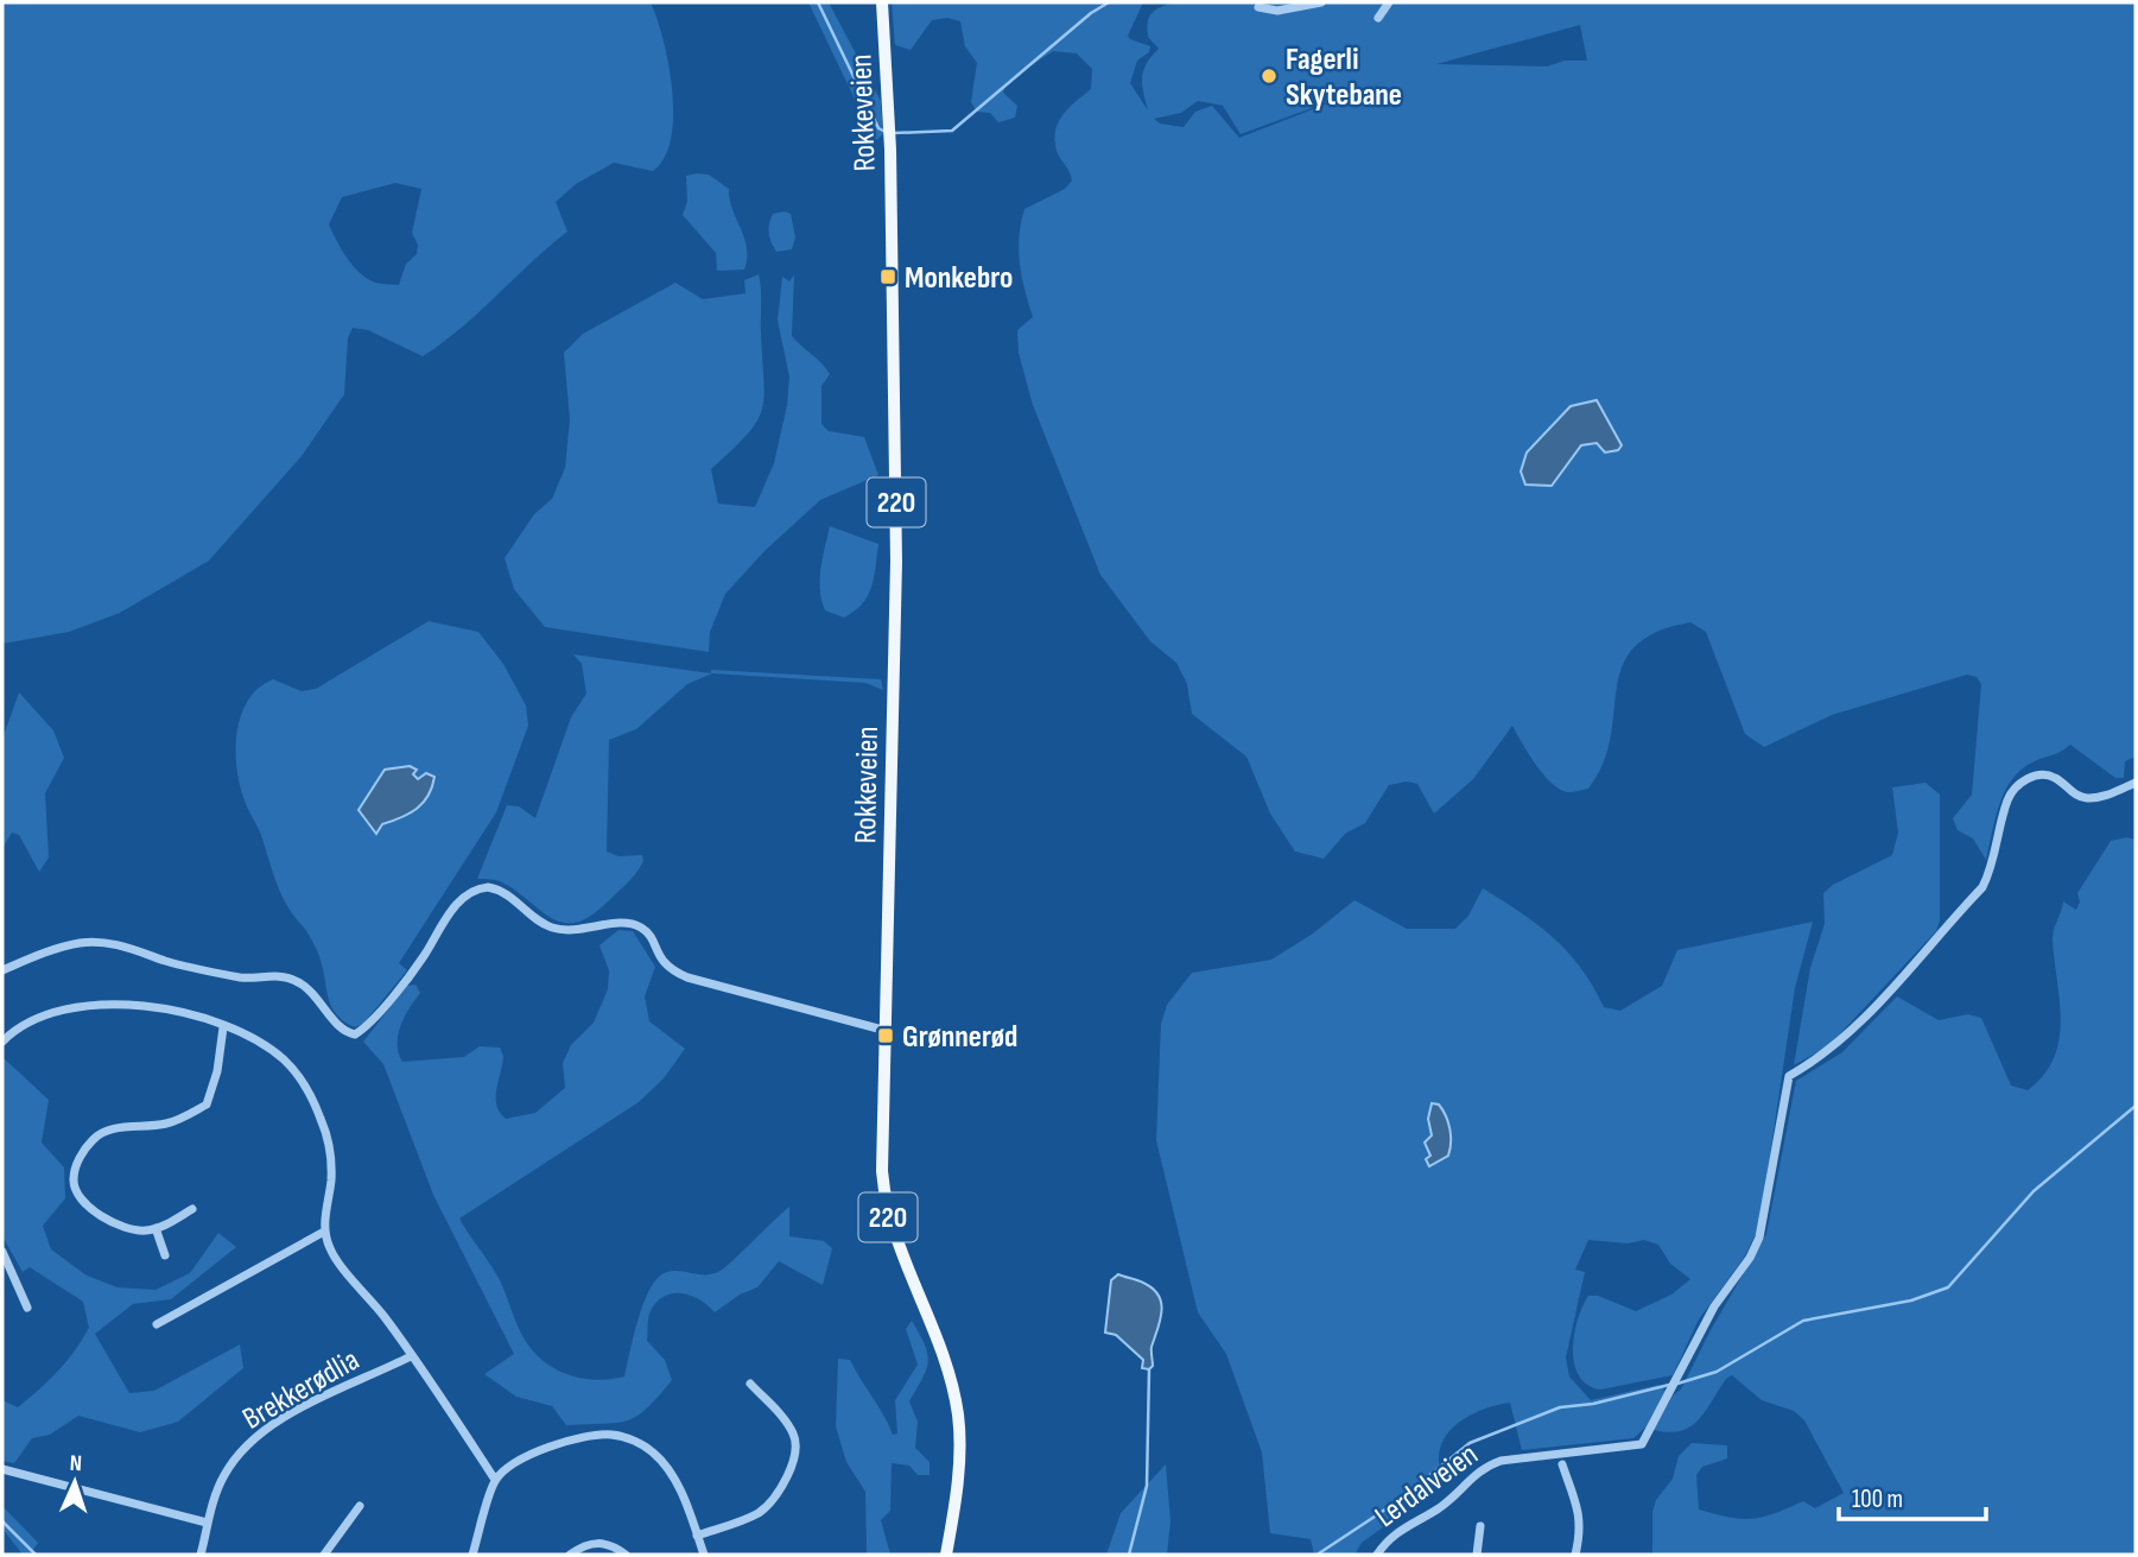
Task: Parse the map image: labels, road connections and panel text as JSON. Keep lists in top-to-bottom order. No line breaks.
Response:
{"streets":{"main road":["Rokkeveien","220"],"street":["Brekkerødlia","Lerdalveien"]},"places":{"other":["Fagerli Skytebane"],"transit":["Monkebro","Grønnerød"]},"scale_bar":"100 m","north":"top"}
